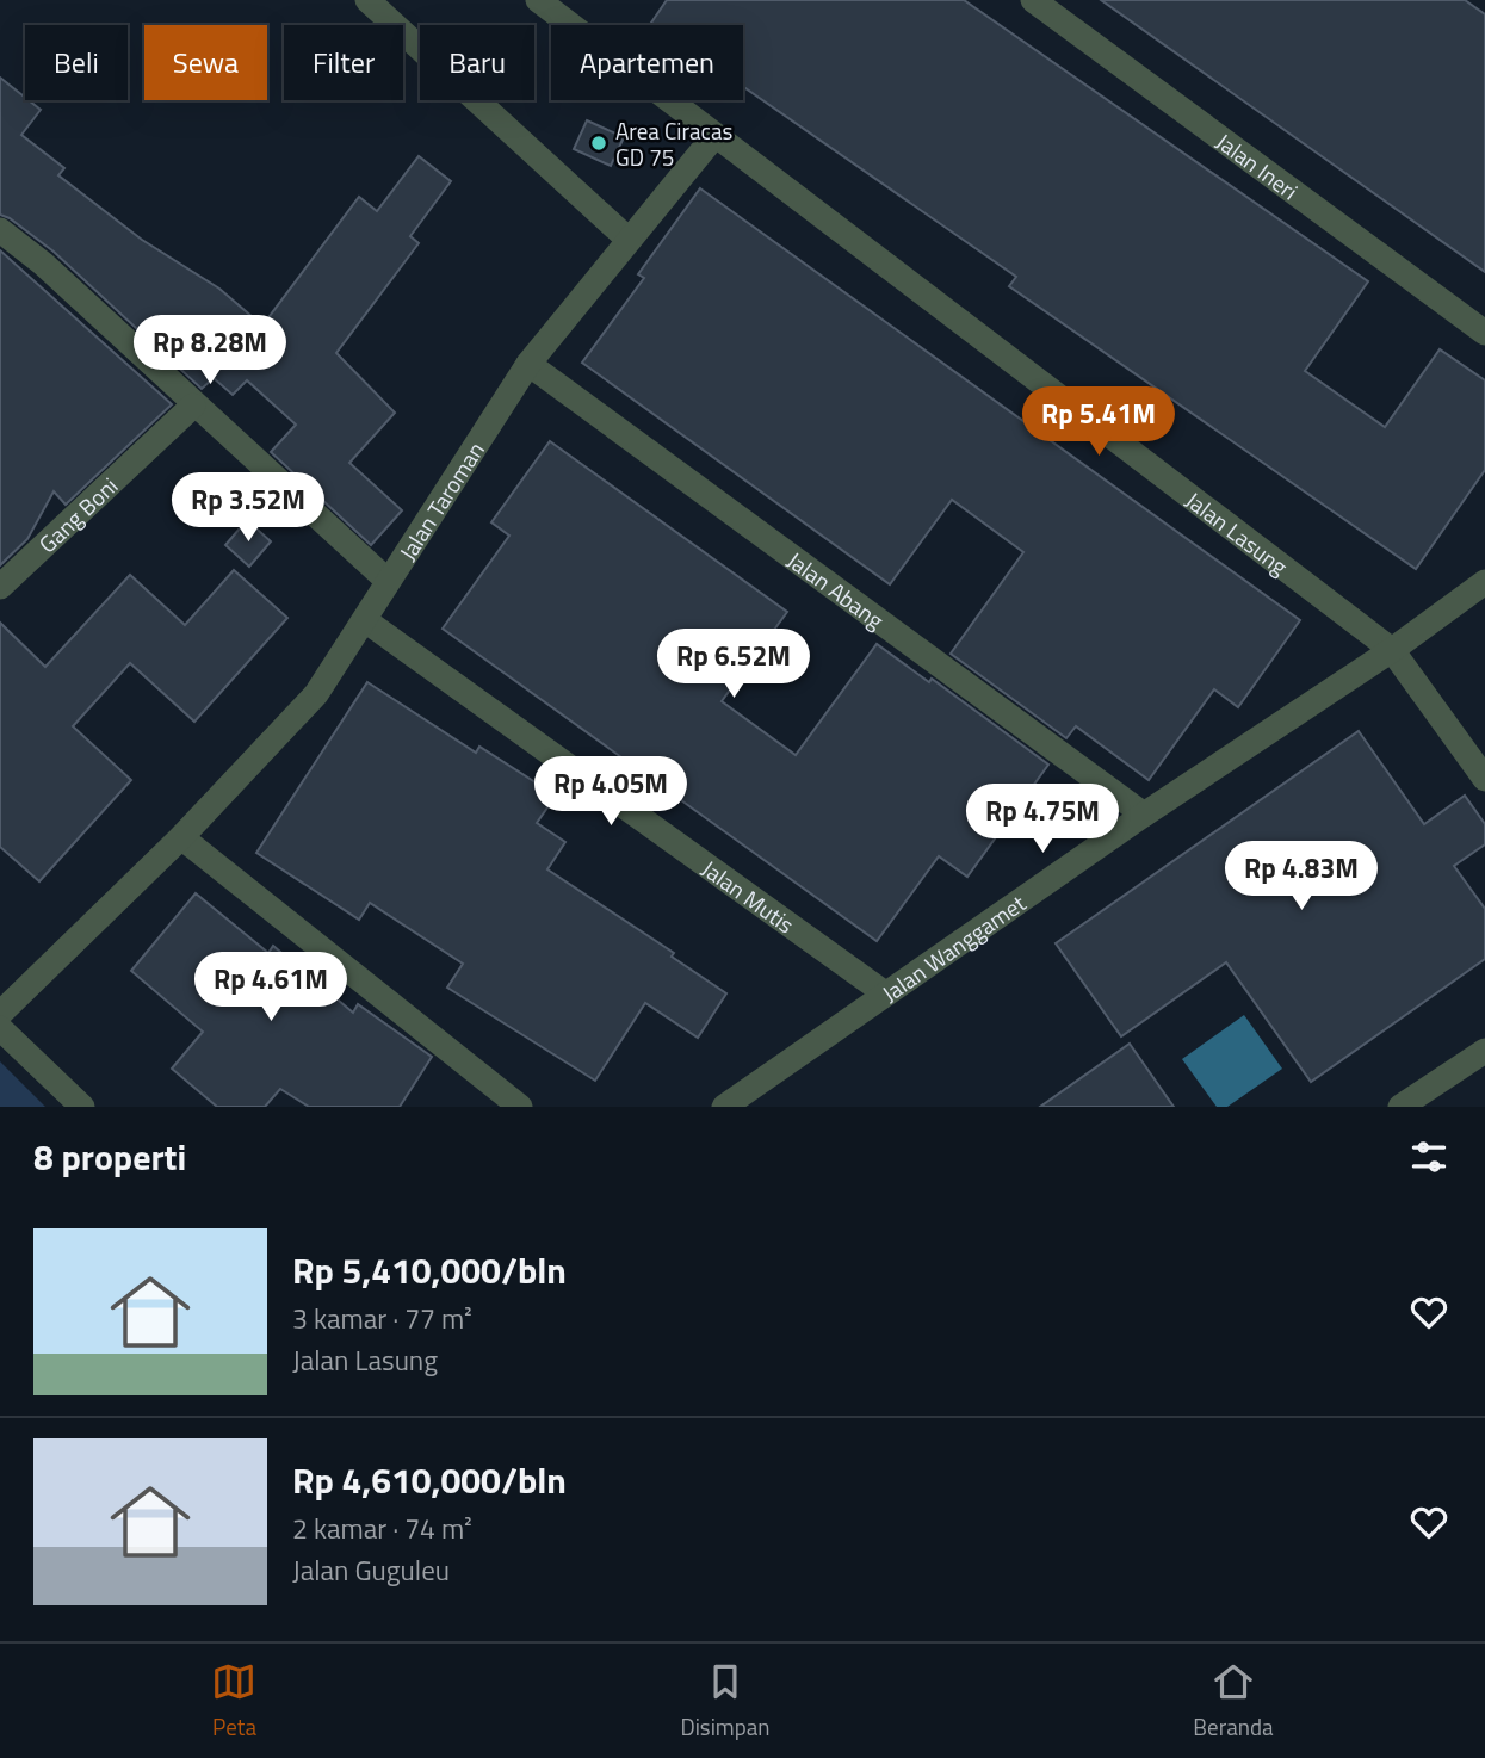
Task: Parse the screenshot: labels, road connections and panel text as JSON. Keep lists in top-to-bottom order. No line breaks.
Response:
{"streets":{"street":["Jalan Ineri","Jalan Taroman","Gang Boni","Jalan Lasung","Jalan Abang","Jalan Mutis","Jalan Wanggamet"]},"crossings":[["Jalan Taroman","Jalan Lasung"],["Jalan Taroman","Jalan Abang"],["Jalan Taroman","Jalan Mutis"],["Jalan Lasung","Jalan Wanggamet"],["Jalan Abang","Jalan Wanggamet"],["Jalan Mutis","Jalan Wanggamet"]],"places":["Area Ciracas GD 75"],"page":{"chip":["Beli","Sewa","Filter","Baru","Apartemen"],"price":["Rp 8.28M","Rp 5.41M","Rp 3.52M","Rp 6.52M","Rp 4.05M","Rp 4.75M","Rp 4.83M","Rp 4.61M"],"heading":"8 properti","list":[{"name":"Rp 5,410,000/bln","note":"3 kamar · 77 m² · Jalan Lasung"},{"name":"Rp 4,610,000/bln","note":"2 kamar · 74 m² · Jalan Guguleu"}],"tabs":["Peta","Disimpan","Beranda"]}}
